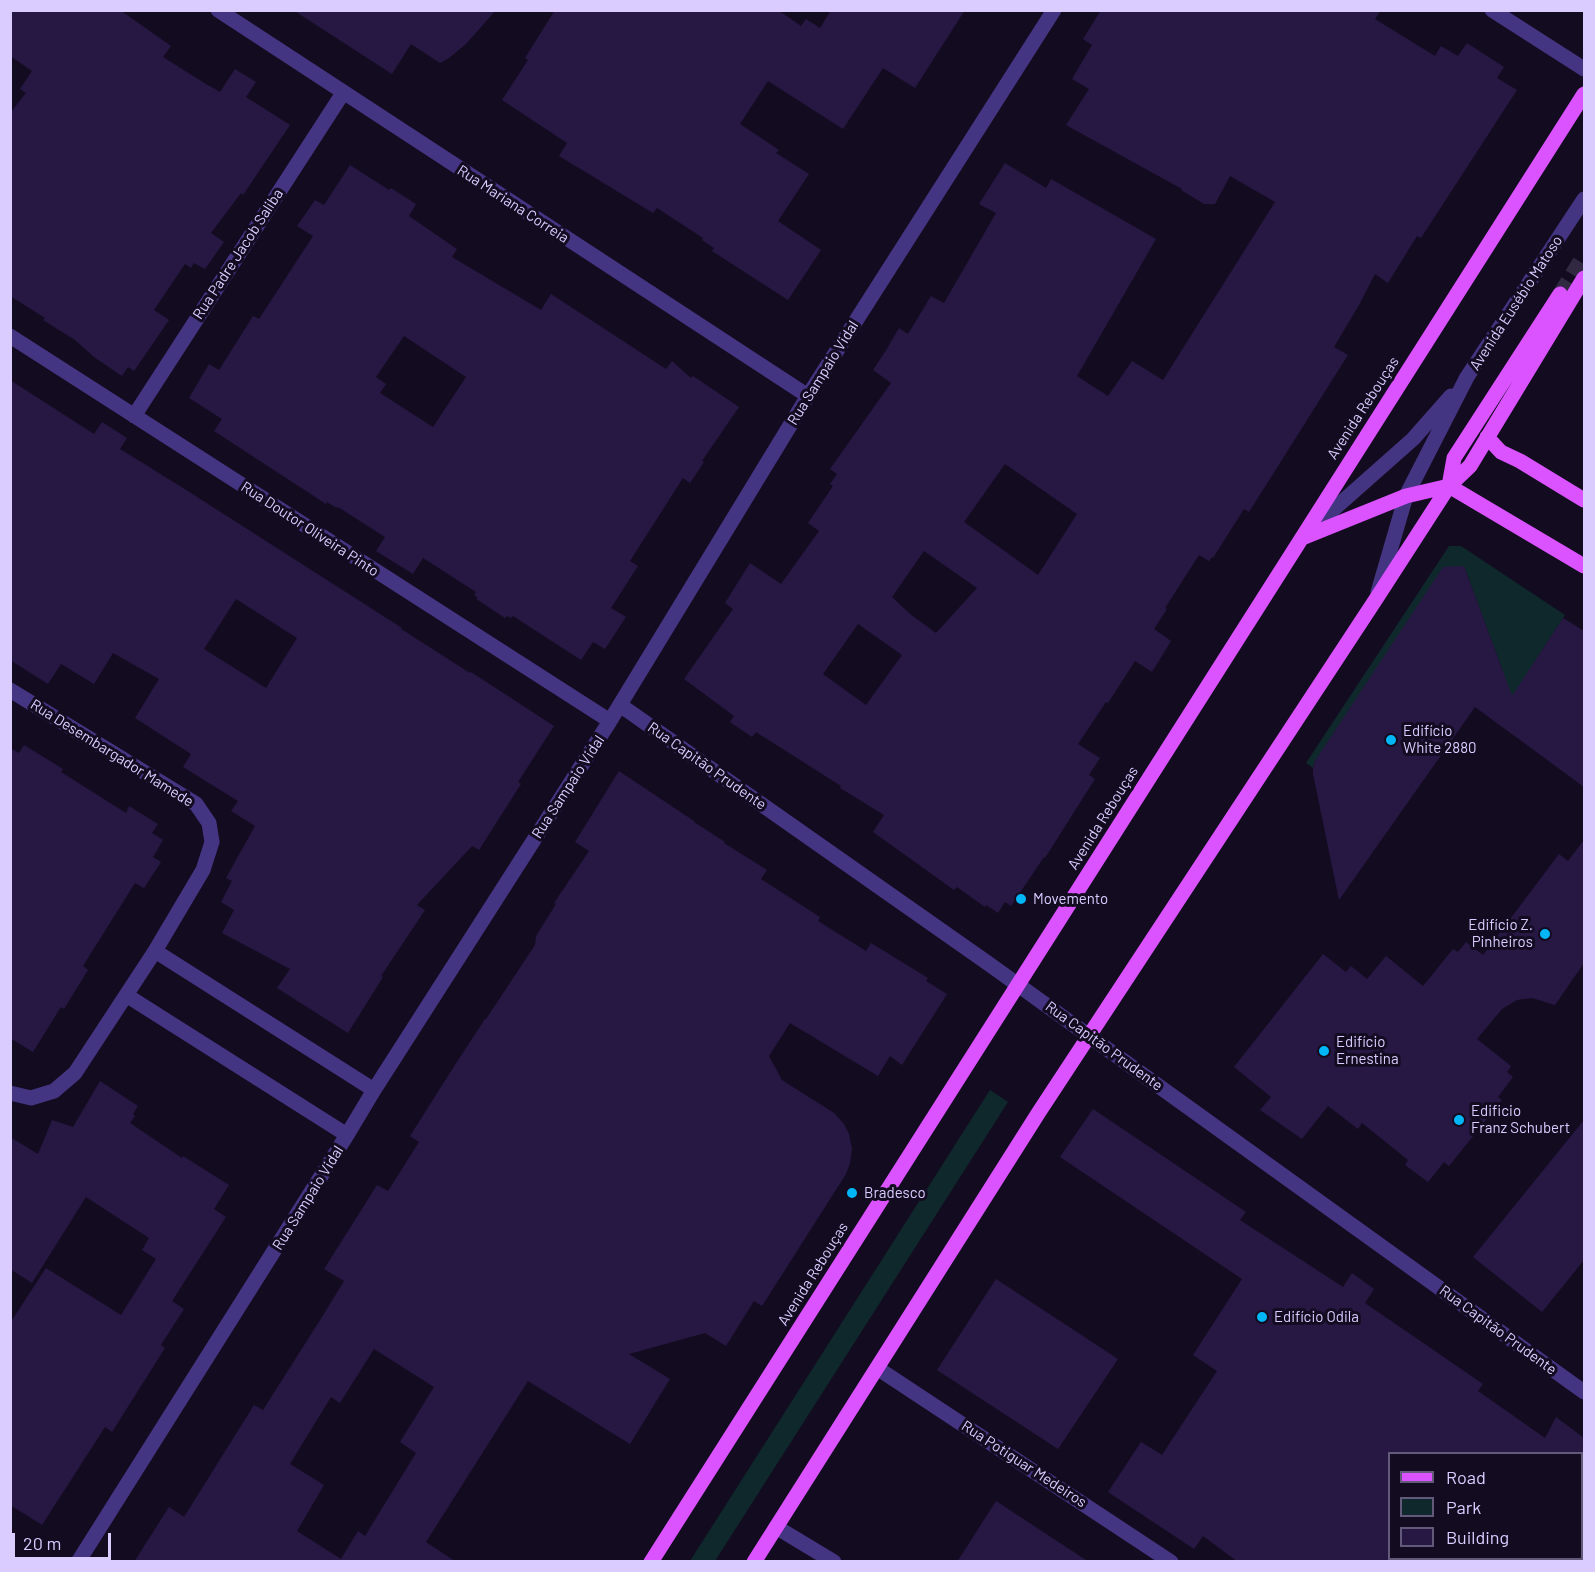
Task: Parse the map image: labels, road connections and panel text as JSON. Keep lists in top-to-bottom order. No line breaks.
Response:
{"streets":{"main road":["Avenida Rebouças"],"street":["Rua Mariana Correia","Rua Padre Jacob Saliba","Avenida Eusébio Matoso","Rua Sampaio Vidal","Rua Doutor Oliveira Pinto","Rua Desembargador Mamede","Rua Capitão Prudente","Rua Potiguar Medeiros"]},"crossings":[["Rua Mariana Correia","Rua Padre Jacob Saliba"],["Rua Mariana Correia","Rua Sampaio Vidal"],["Rua Padre Jacob Saliba","Rua Doutor Oliveira Pinto"],["Avenida Eusébio Matoso","Avenida Rebouças"],["Rua Sampaio Vidal","Rua Doutor Oliveira Pinto"],["Rua Sampaio Vidal","Rua Capitão Prudente"],["Avenida Rebouças","Rua Capitão Prudente"]],"places":["Edifício White 2880","Movemento","Edifício Z. Pinheiros","Edifício Ernestina","Edificio Franz Schubert","Bradesco","Edifício Odila"],"legend":["Road","Park","Building"],"scale_bar":"20 m"}
